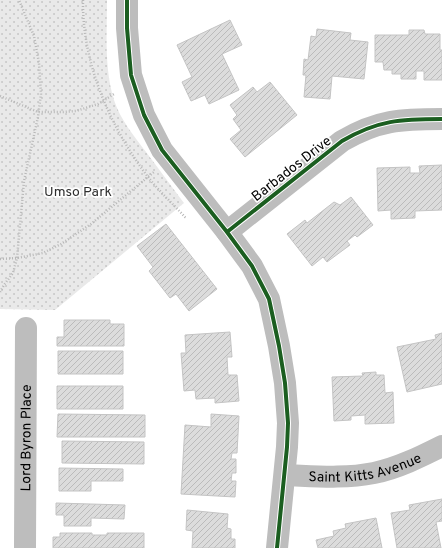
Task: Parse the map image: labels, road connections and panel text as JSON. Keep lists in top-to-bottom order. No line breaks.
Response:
{"streets":{"street":["Barbados Drive","Lord Byron Place","Saint Kitts Avenue"]},"parks":["Umso Park"]}
